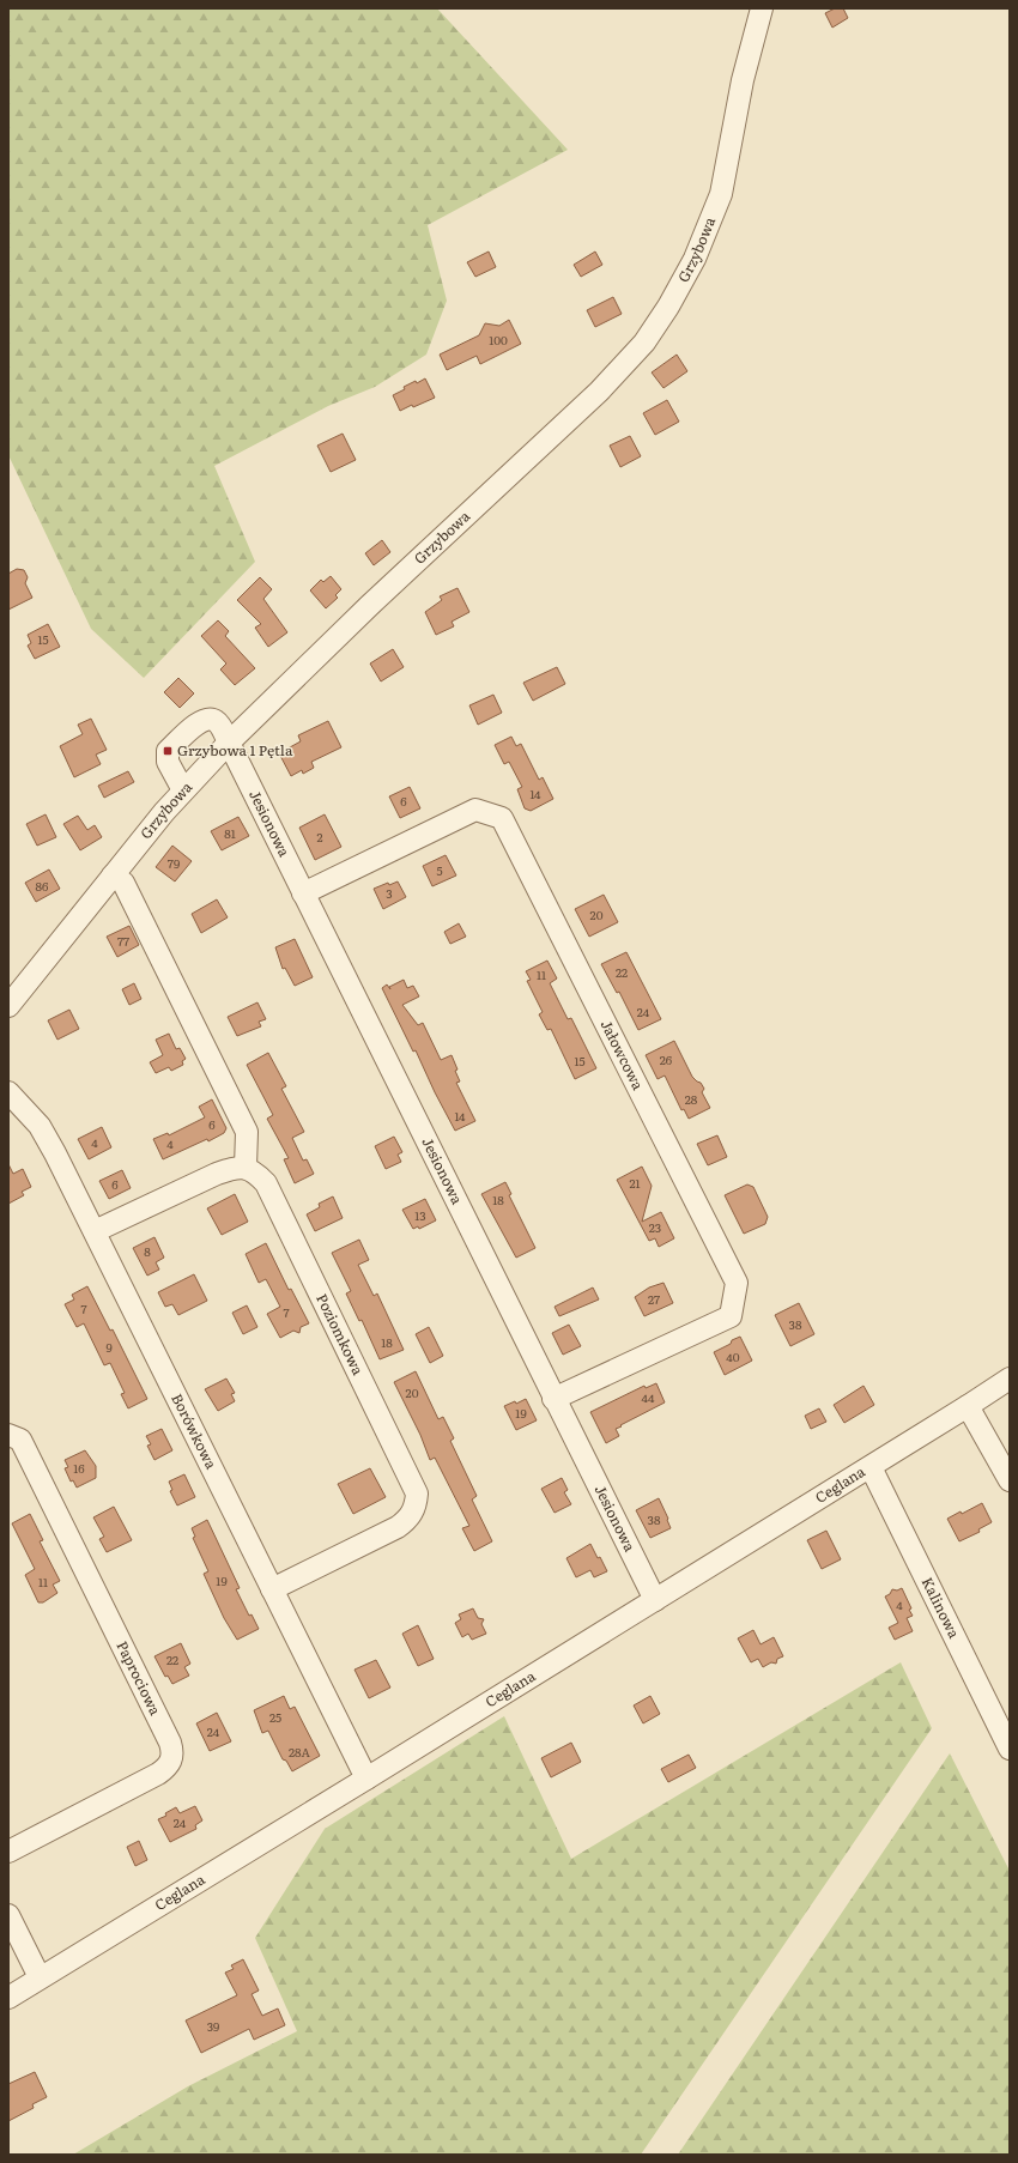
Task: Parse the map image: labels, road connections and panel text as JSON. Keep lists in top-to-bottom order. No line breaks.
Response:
{"streets":{"street":["Grzybowa","Jesionowa","Jałowcowa","Poziomkowa","Borówkowa","Ceglana","Kalinowa","Paprociowa"]},"crossings":[["Grzybowa","Jesionowa"],["Jesionowa","Jałowcowa"],["Jesionowa","Ceglana"],["Poziomkowa","Borówkowa"],["Borówkowa","Ceglana"],["Ceglana","Kalinowa"]],"places":{"transit":["Grzybowa 1 Pętla"]},"house_numbers":["100","15","14","6","81","2","79","5","86","3","20","77","22","11","24","26","15","28","14","6","4","4","21","6","18","13","23","8","27","7","7","38","18","9","40","20","44","19","16","38","19","11","4","22","25","24","28A","24","39"]}
